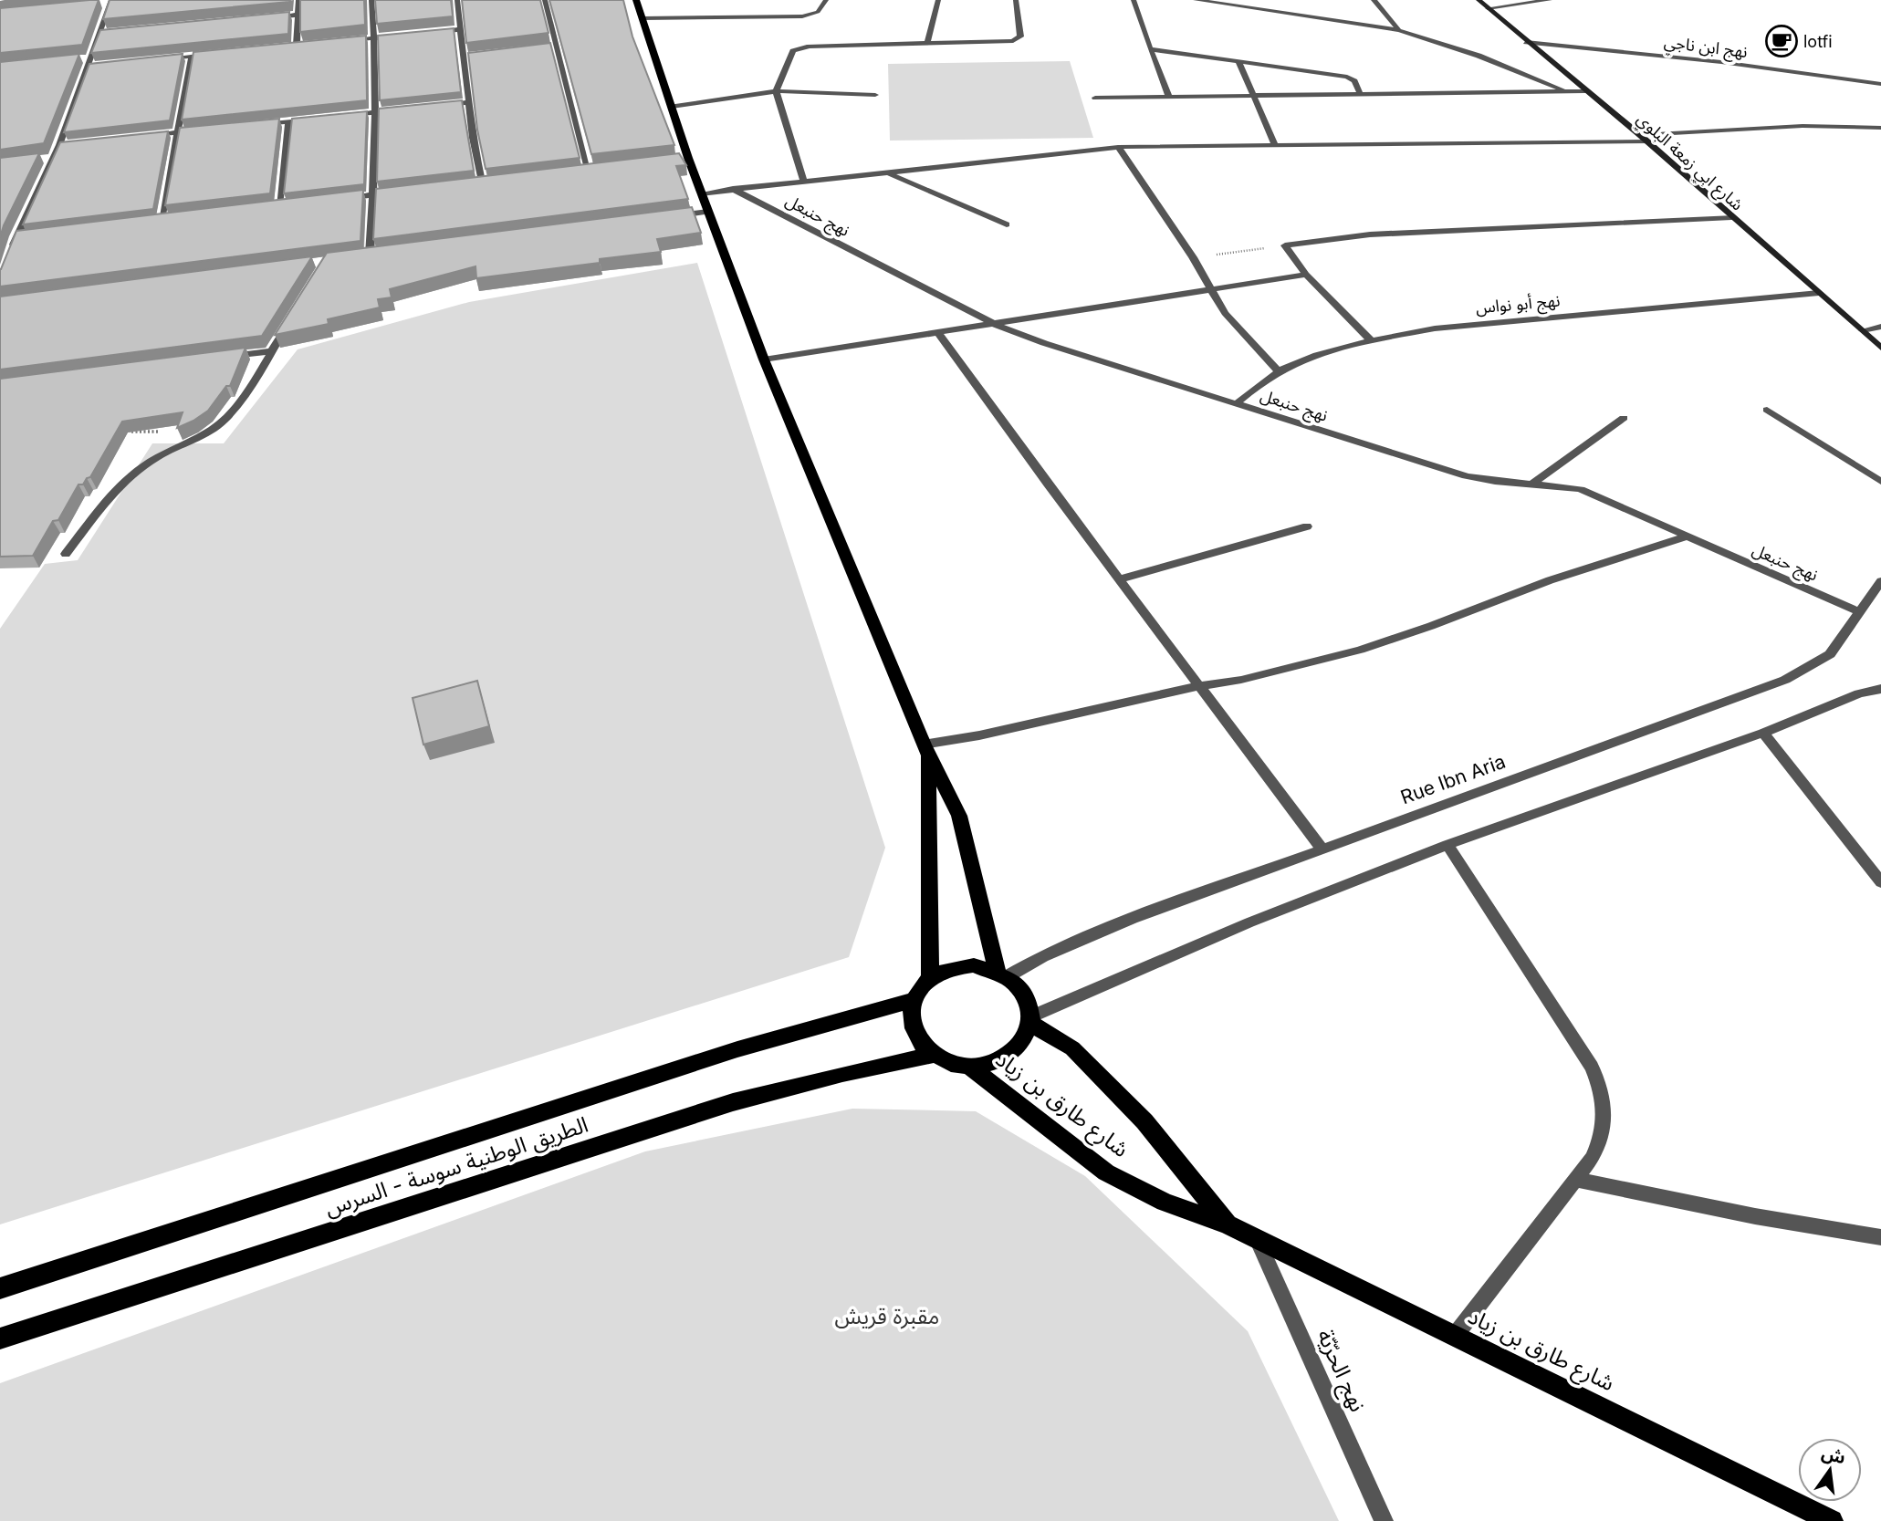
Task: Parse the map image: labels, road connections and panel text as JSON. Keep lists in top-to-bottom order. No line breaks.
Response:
{"streets":{"main road":["شارع ابي زمعة البلوي","شارع طارق بن زياد","الطريق الوطنية سوسة - السرس"],"street":["نهج ابن ناجي","نهج حنبعل","نهج أبو نواس","Rue Ibn Aria","نهج الحرّيّة"]},"crossings":[["نهج ابن ناجي","شارع ابي زمعة البلوي"],["شارع ابي زمعة البلوي","نهج أبو نواس"],["نهج حنبعل","نهج أبو نواس"],["نهج حنبعل","Rue Ibn Aria"],["Rue Ibn Aria","شارع طارق بن زياد"],["Rue Ibn Aria","الطريق الوطنية سوسة - السرس"],["شارع طارق بن زياد","الطريق الوطنية سوسة - السرس"],["شارع طارق بن زياد","نهج الحرّيّة"]],"parks":["مقبرة قريش"],"places":{"cafe":["lotfi"]},"north":"top"}
